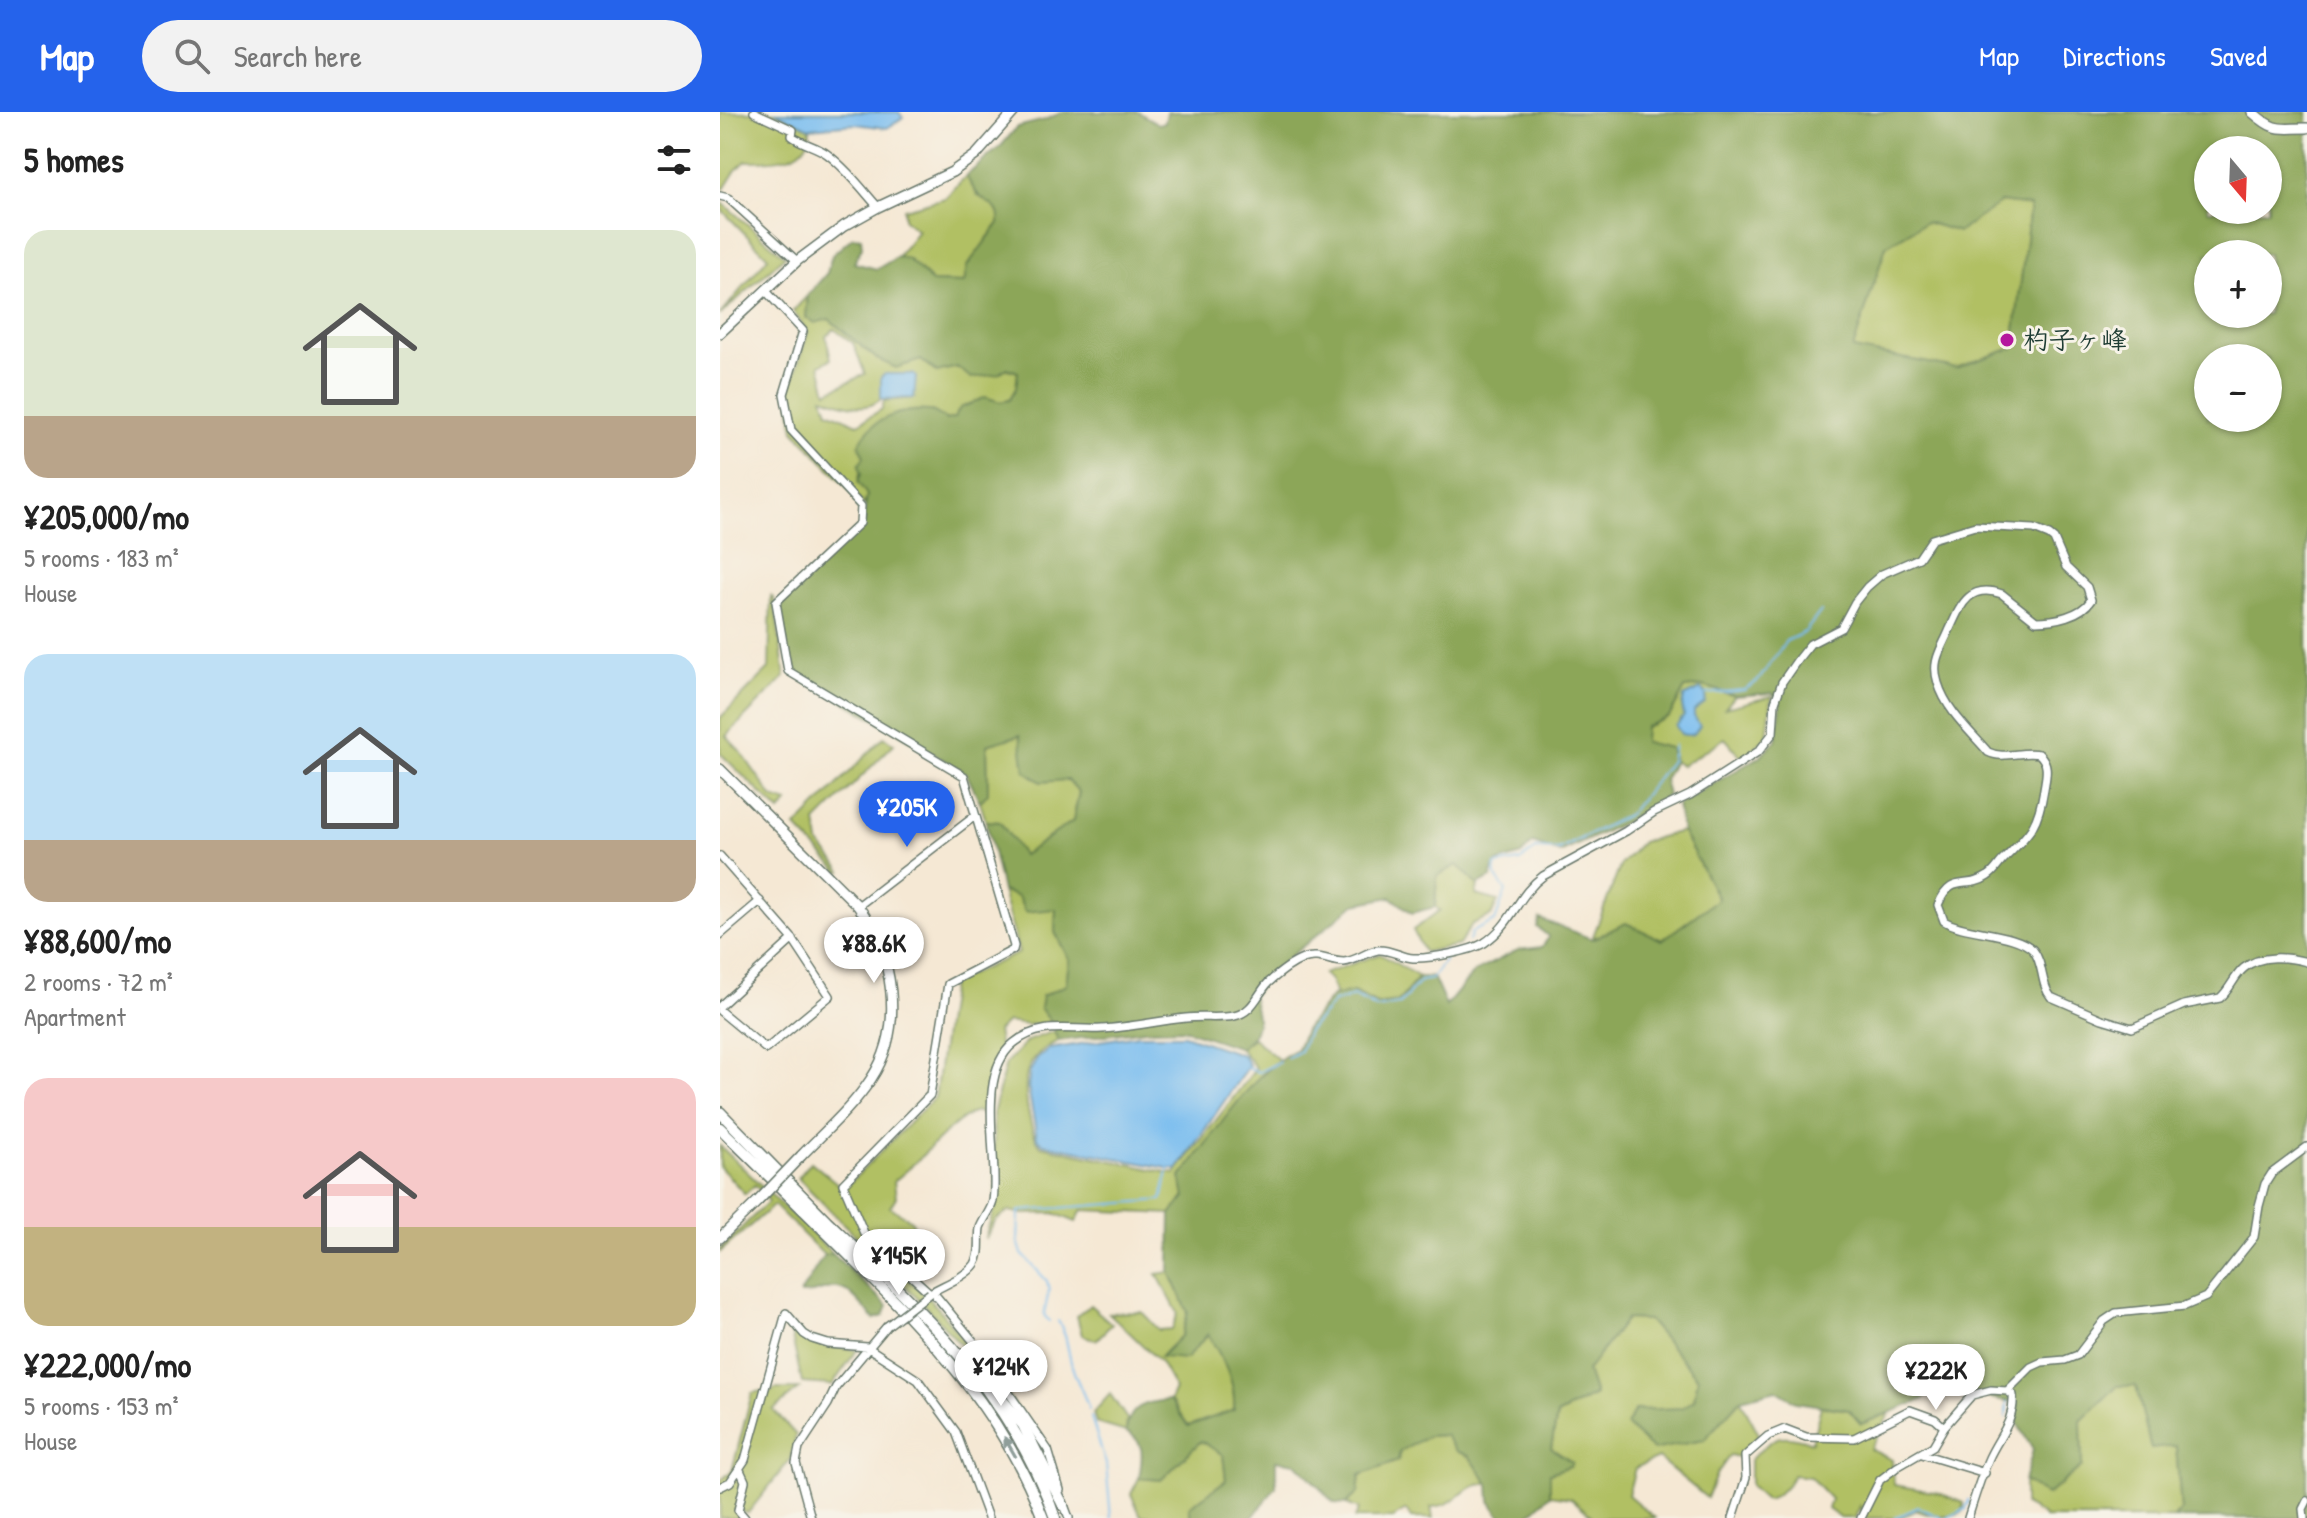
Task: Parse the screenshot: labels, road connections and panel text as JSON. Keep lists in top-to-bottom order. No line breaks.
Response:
{"places":["杓子ヶ峰"],"north":"bottom","page":{"header":"Map","search":"Search here","nav":["Map","Directions","Saved"],"heading":"5 homes","map_buttons":["+","−"],"list":[{"name":"¥205,000/mo","note":"5 rooms · 183 m² · House"},{"name":"¥88,600/mo","note":"2 rooms · 72 m² · Apartment"},{"name":"¥222,000/mo","note":"5 rooms · 153 m² · House"}],"price":["¥205K","¥88.6K","¥145K","¥124K","¥222K"]}}
